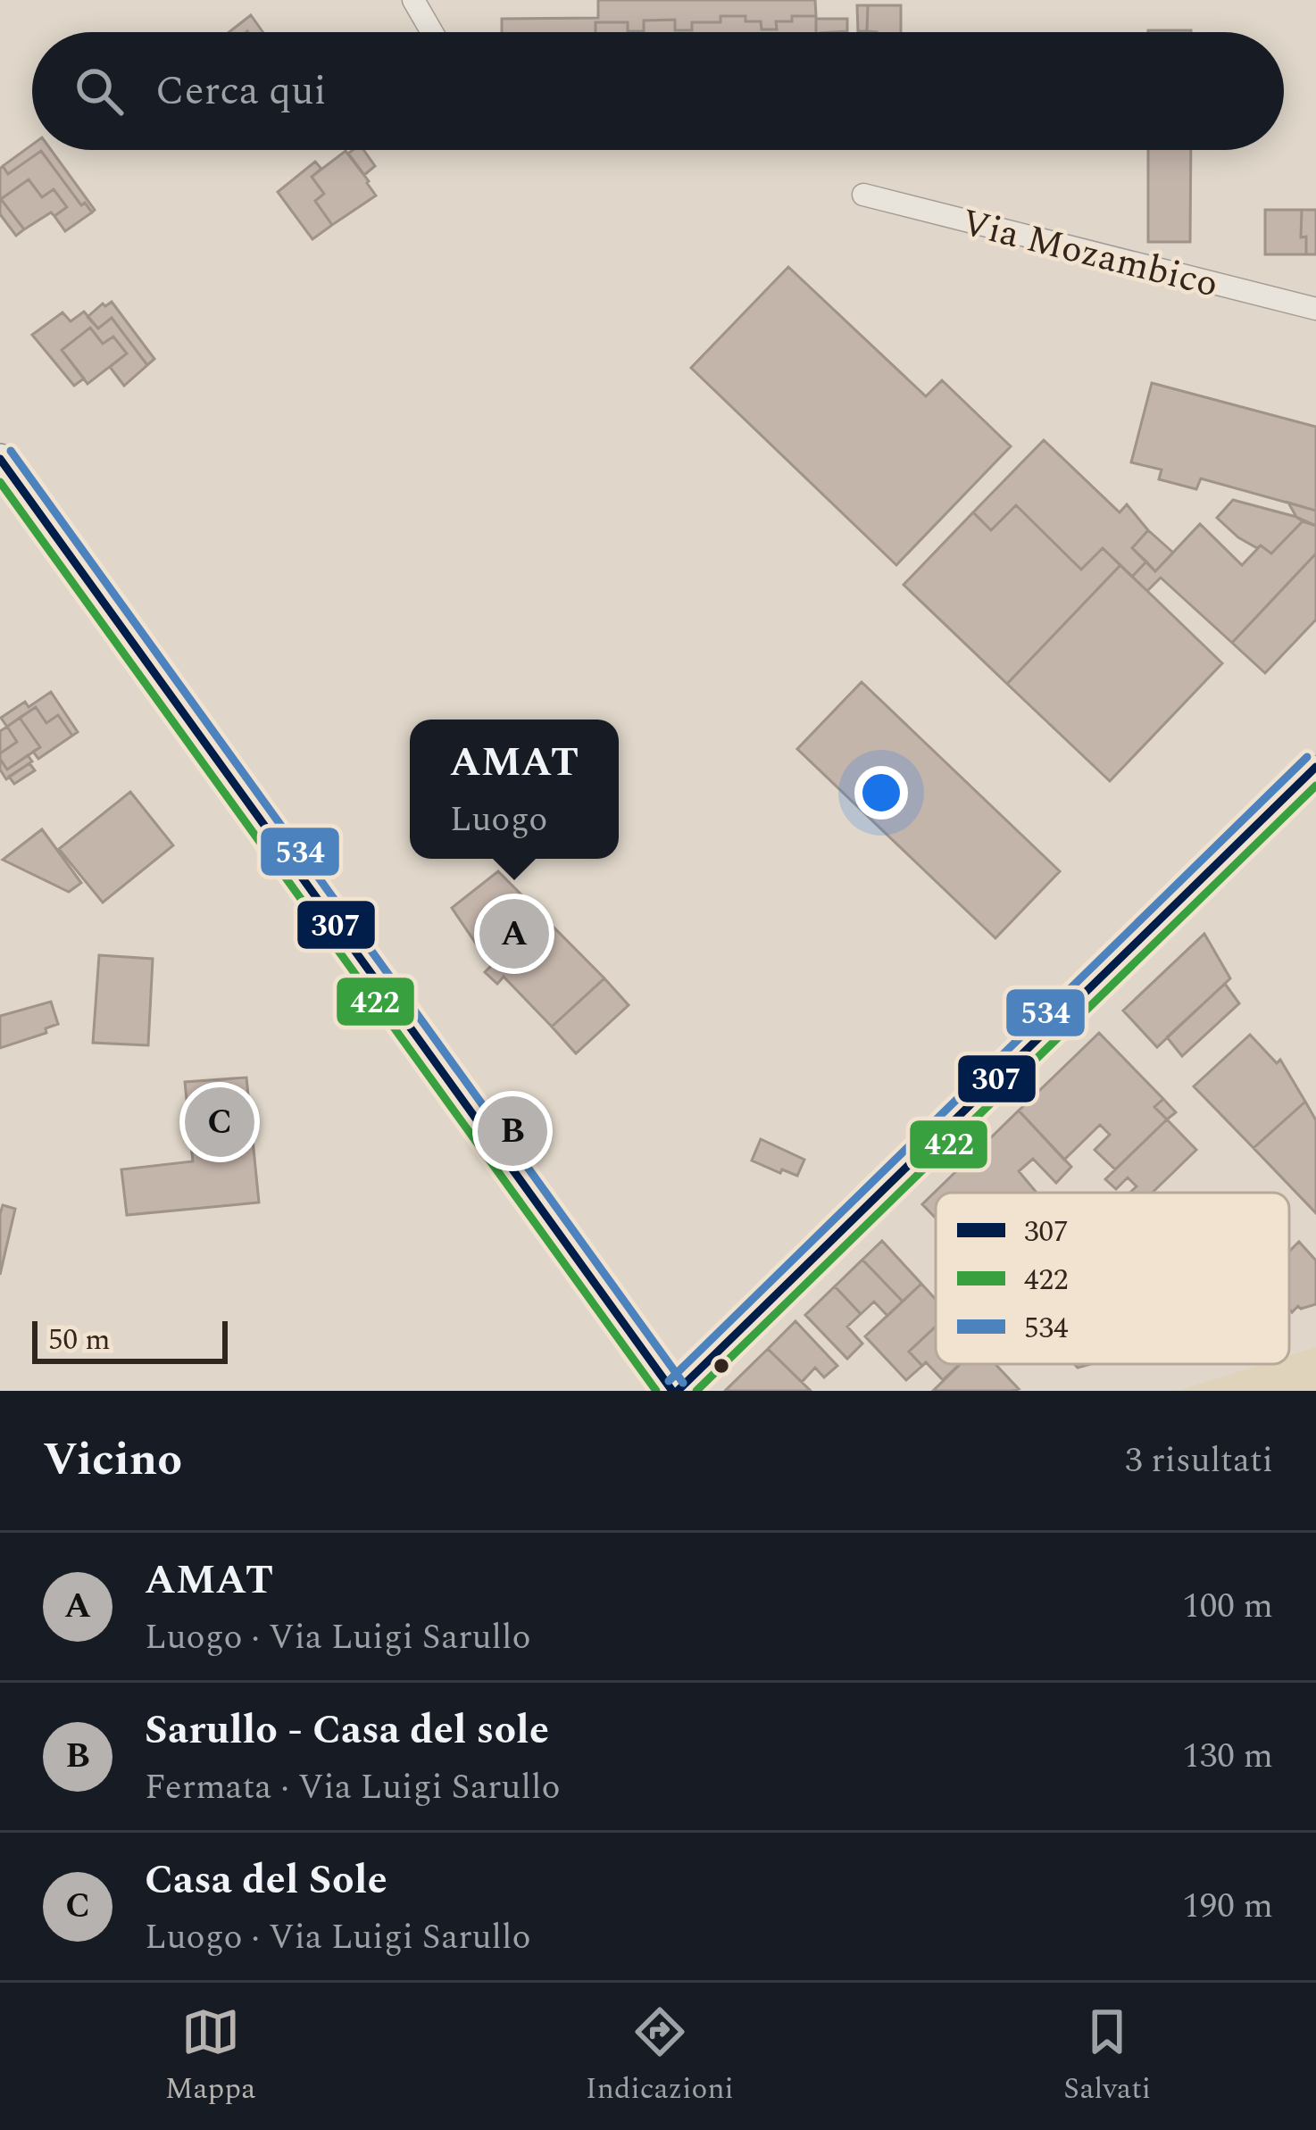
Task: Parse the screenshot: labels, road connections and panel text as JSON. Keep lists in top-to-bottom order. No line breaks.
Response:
{"streets":{"street":["Via Mozambico"]},"lines":["transit line 534","transit line 307","transit line 422"],"legend":["307","422","534"],"scale_bar":"50 m","page":{"search":"Cerca qui","popup":["AMAT","Luogo"],"pins":["A","C","B"],"scale":"50 m","heading":["Vicino","3 risultati"],"list":[{"mark":"A","name":"AMAT","note":"Luogo · Via Luigi Sarullo","value":"100 m"},{"mark":"B","name":"Sarullo - Casa del sole","note":"Fermata · Via Luigi Sarullo","value":"130 m"},{"mark":"C","name":"Casa del Sole","note":"Luogo · Via Luigi Sarullo","value":"190 m"}],"nav":["Mappa","Indicazioni","Salvati"]}}
